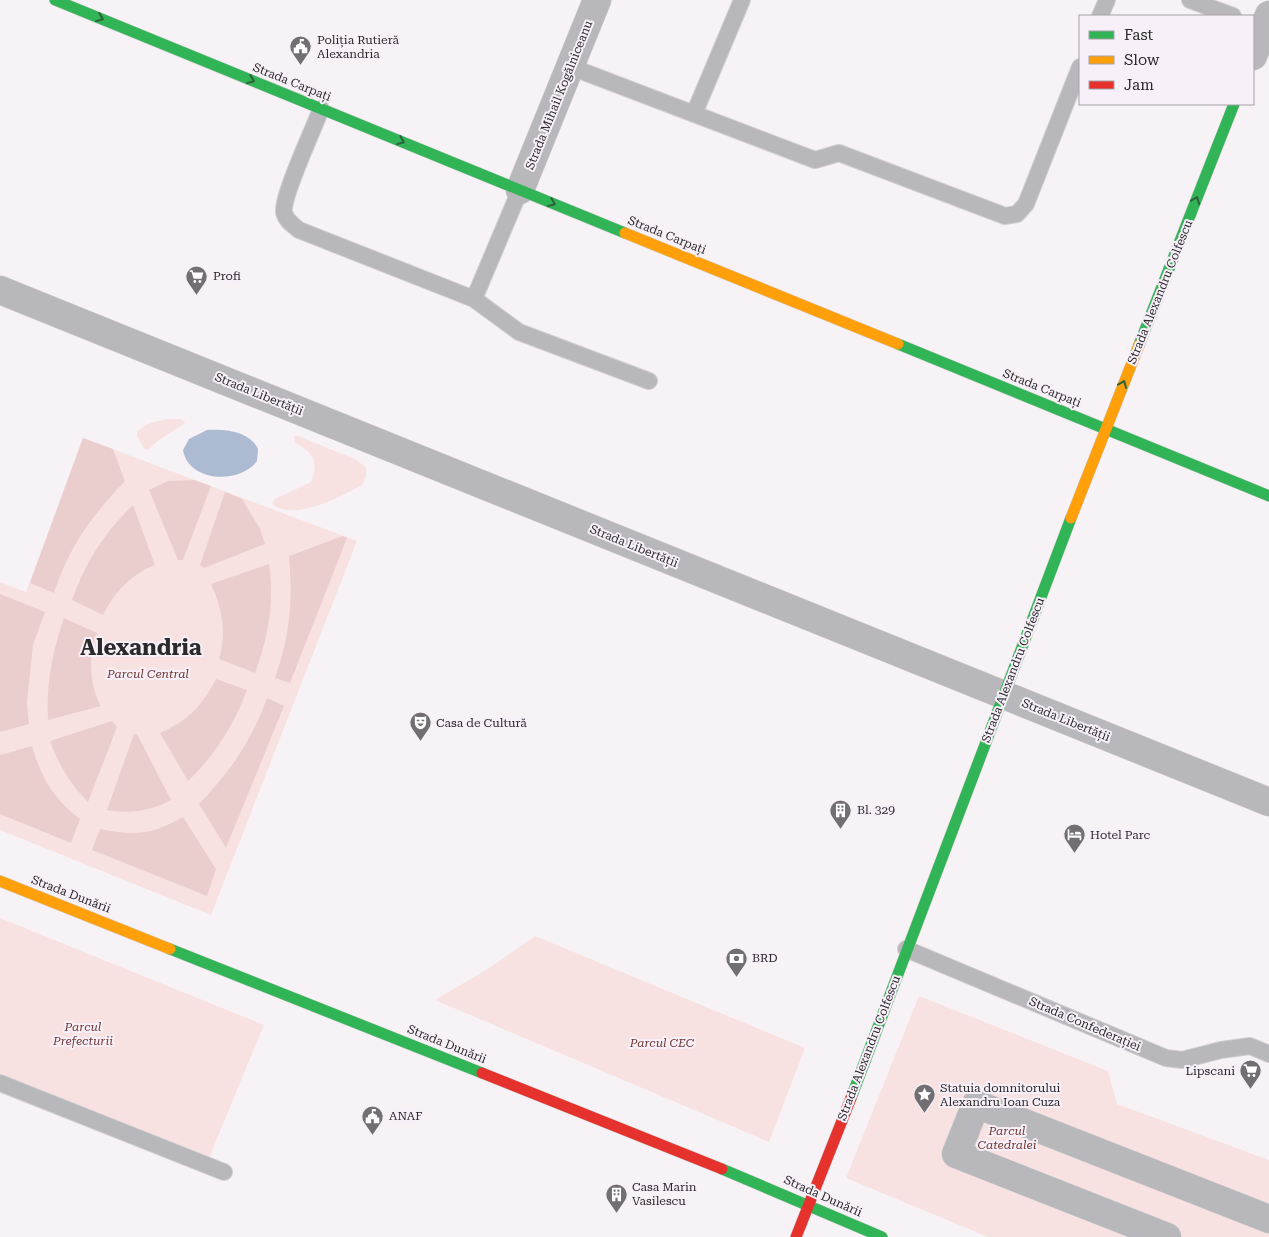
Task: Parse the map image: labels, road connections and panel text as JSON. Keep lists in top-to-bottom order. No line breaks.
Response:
{"streets":{"street":["Strada Carpați","Strada Mihail Kogălniceanu","Strada Alexandru Colfescu","Strada Libertății","Strada Dunării"],"lane":["Strada Confederației"]},"crossings":[["Strada Carpați","Strada Mihail Kogălniceanu"],["Strada Carpați","Strada Alexandru Colfescu"],["Strada Alexandru Colfescu","Strada Libertății"],["Strada Alexandru Colfescu","Strada Dunării"],["Strada Alexandru Colfescu","Strada Confederației"]],"one_way":["Strada Carpați"],"districts":["Alexandria"],"parks":["Parcul Central","Parcul Prefecturii","Parcul CEC","Parcul Catedralei"],"places":{"public building":["Poliția Rutieră Alexandria","ANAF"],"supermarket":["Profi","Lipscani"],"theatre":["Casa de Cultură"],"building":["Bl. 329","Casa Marin Vasilescu"],"hotel":["Hotel Parc"],"bank":["BRD"],"place":["Statuia domnitorului Alexandru Ioan Cuza"]},"legend":["Fast","Slow","Jam"]}
